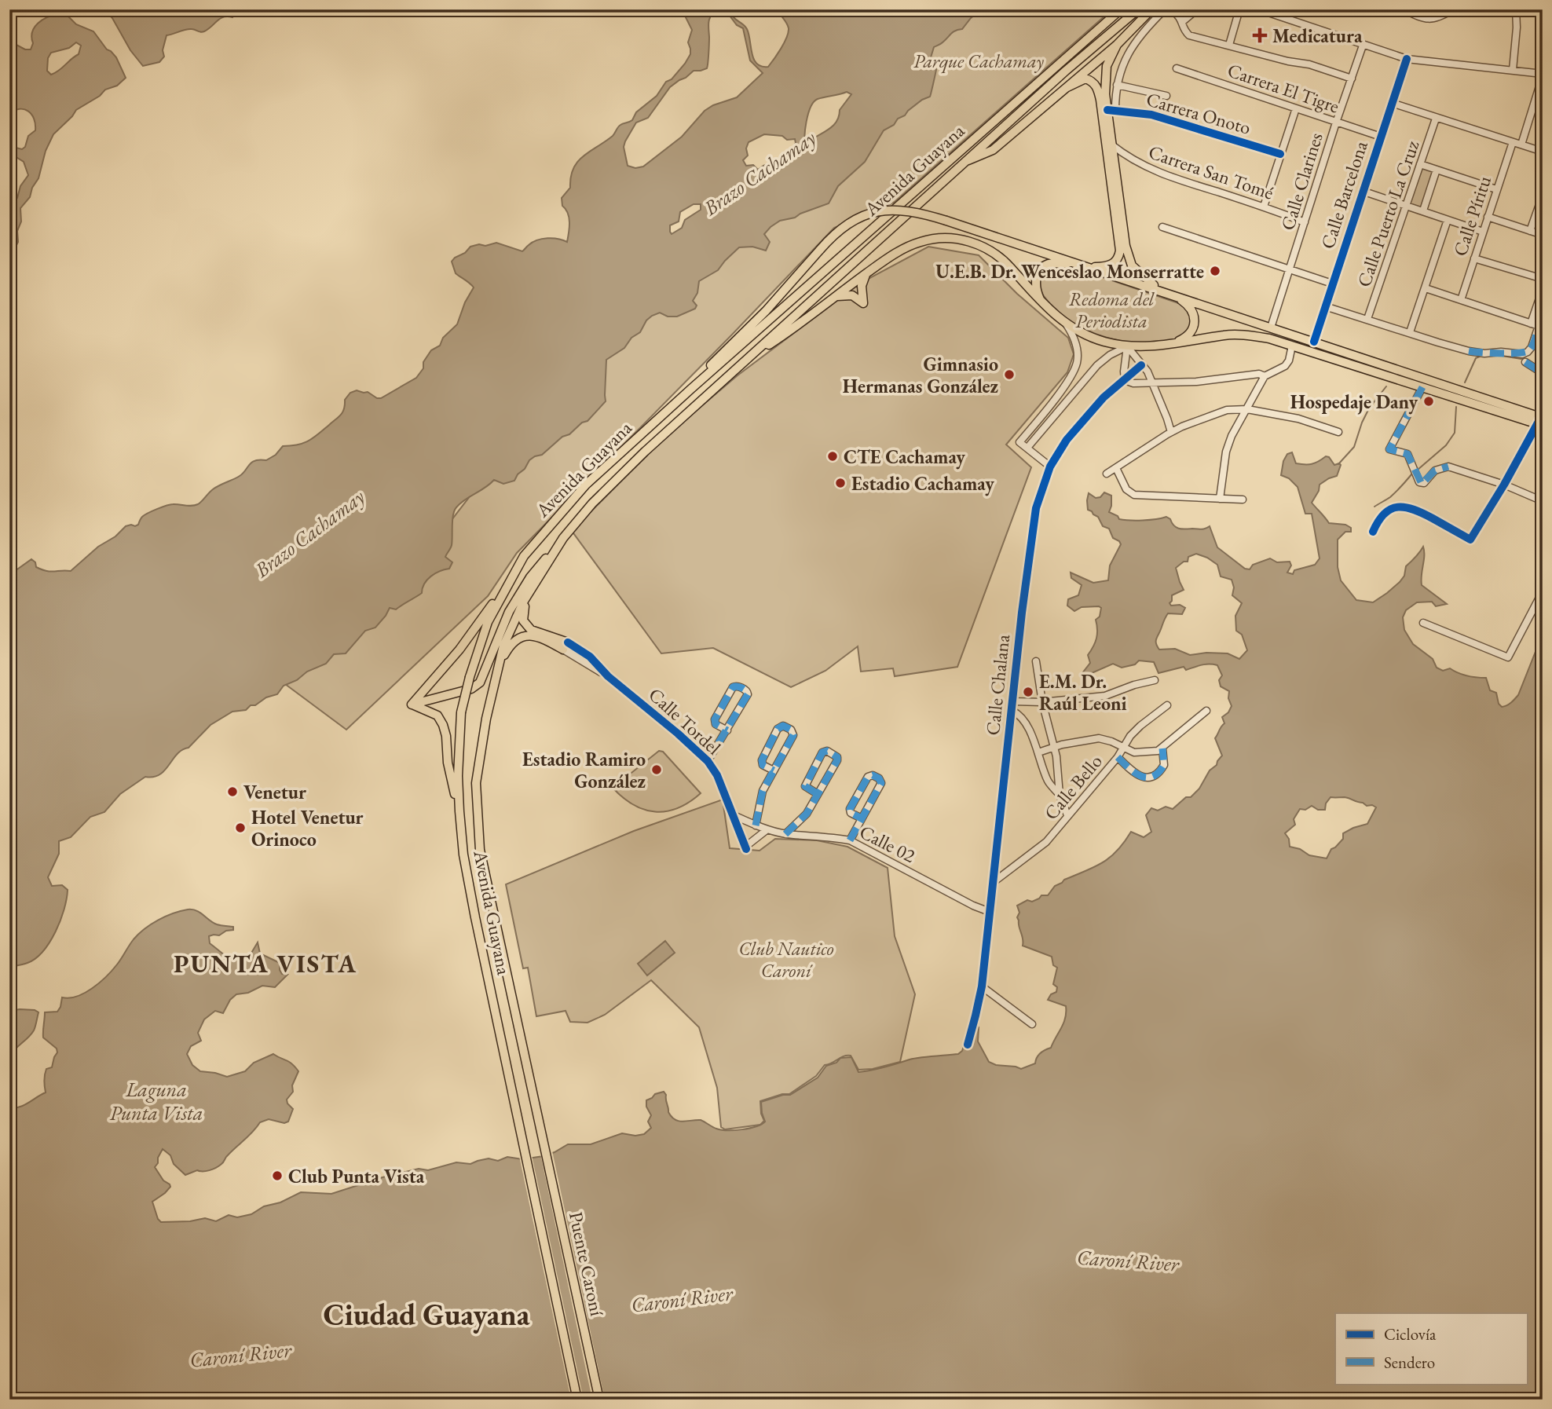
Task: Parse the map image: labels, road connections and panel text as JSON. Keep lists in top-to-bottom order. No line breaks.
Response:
{"streets":{"main road":["Avenida Guayana","Puente Caroní"],"street":["Carrera El Tigre","Carrera Onoto","Carrera San Tomé","Calle Clarines","Calle Barcelona","Calle Puerto La Cruz","Calle Píritu","Calle Chalana","Calle Tordel","Calle Bello","Calle 02"]},"crossings":[["Carrera El Tigre","Calle Clarines"],["Carrera El Tigre","Calle Barcelona"],["Avenida Guayana","Puente Caroní"],["Carrera San Tomé","Calle Clarines"],["Calle Chalana","Calle Bello"],["Calle Chalana","Calle 02"],["Calle Tordel","Calle 02"]],"districts":["PUNTA VISTA","Ciudad Guayana"],"water":["Brazo Cachamay","Laguna Punta Vista","Caroní River"],"parks":["Parque Cachamay","Redoma del Periodista","Club Nautico Caroní"],"places":{"health":["Medicatura"],"other":["U.E.B. Dr. Wenceslao Monserratte","Gimnasio Hermanas González","Hospedaje Dany","CTE Cachamay","Estadio Cachamay","E.M. Dr. Raúl Leoni","Estadio Ramiro González","Venetur","Hotel Venetur Orinoco","Club Punta Vista"]},"legend":["Ciclovía","Sendero"]}
